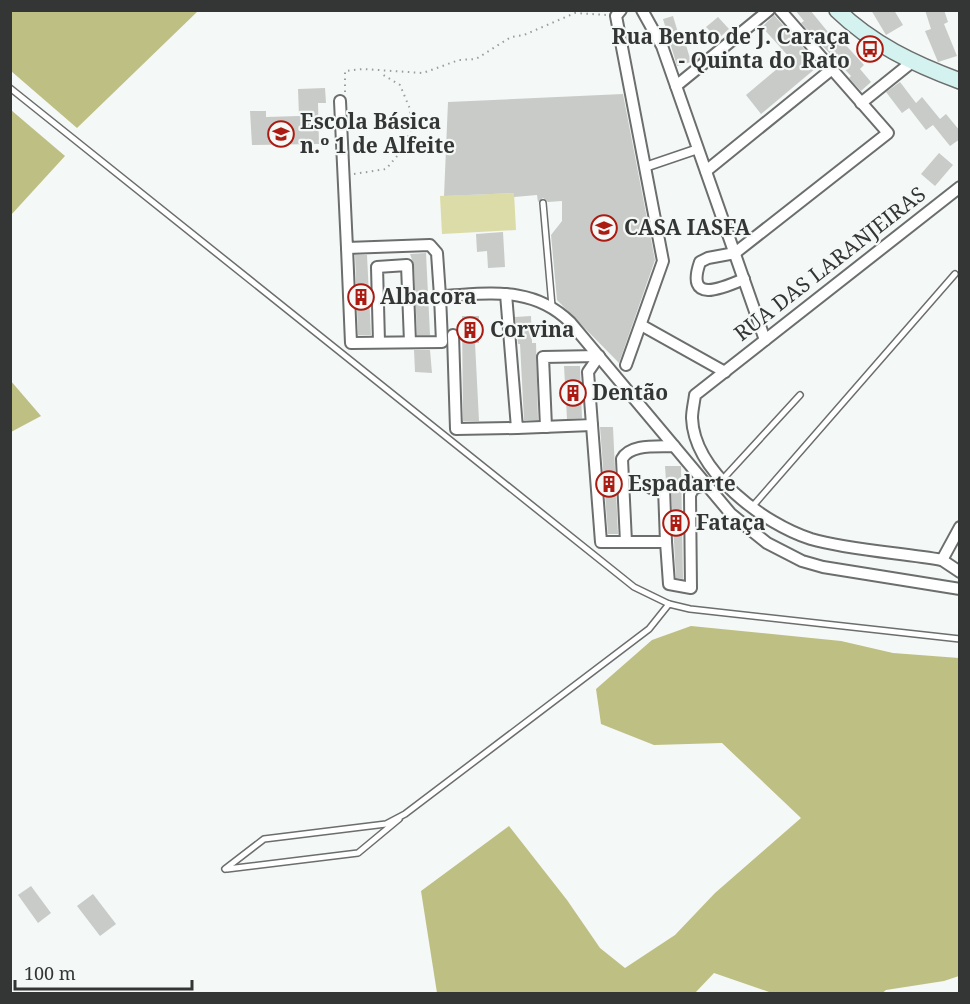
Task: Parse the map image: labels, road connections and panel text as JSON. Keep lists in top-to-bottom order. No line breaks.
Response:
{"streets":{"street":["RUA DAS LARANJEIRAS"]},"places":{"bus stop":["Rua Bento de J. Caraça - Quinta do Rato"],"school or university":["Escola Básica n.º 1 de Alfeite","CASA IASFA"],"building":["Albacora","Corvina","Dentão","Espadarte","Fataça"]},"scale_bar":"100 m"}
